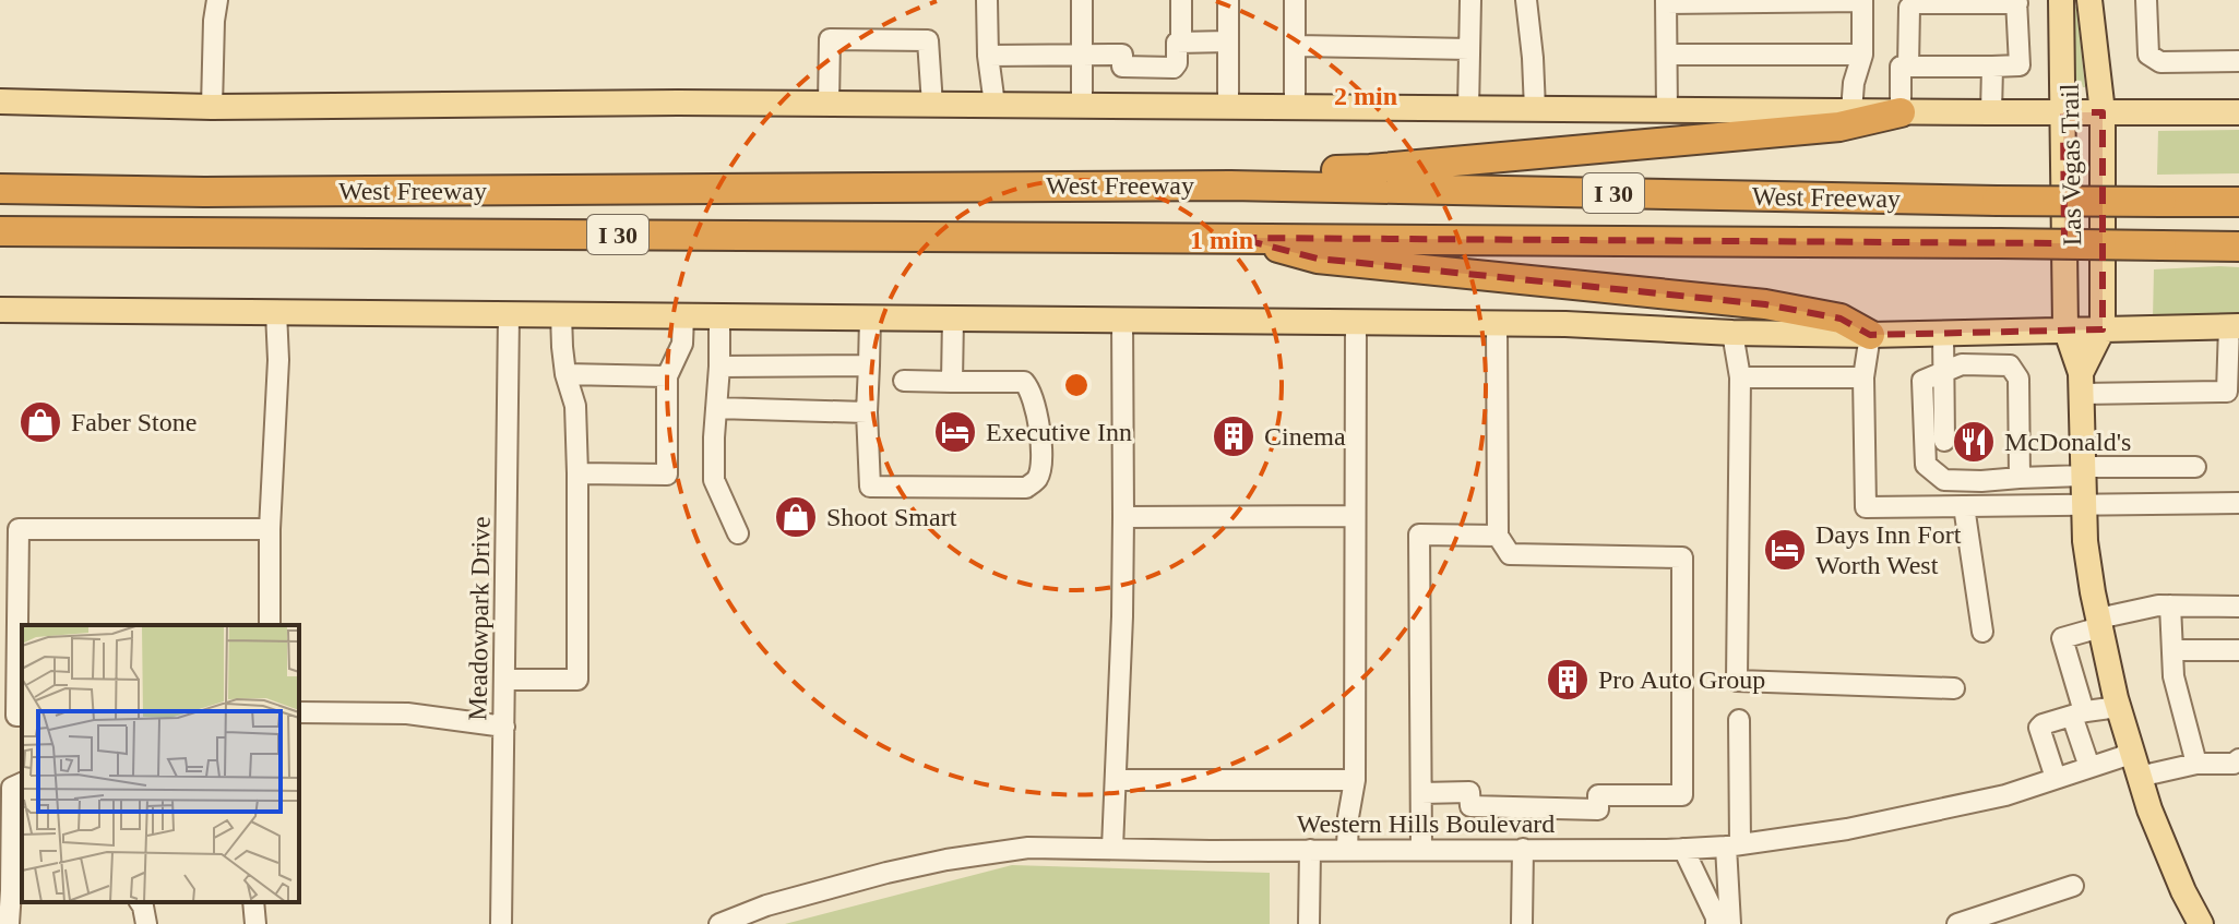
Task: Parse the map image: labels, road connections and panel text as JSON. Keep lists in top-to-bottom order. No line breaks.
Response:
{"streets":{"highway":["West Freeway","I 30"],"main road":["Las Vegas Trail"],"street":["Meadowpark Drive","Western Hills Boulevard"]},"places":{"shop":["Faber Stone","Shoot Smart"],"hotel":["Executive Inn","Days Inn Fort Worth West"],"building":["Cinema","Pro Auto Group"],"restaurant":["McDonald's"]},"rings":["2 min","1 min"]}
